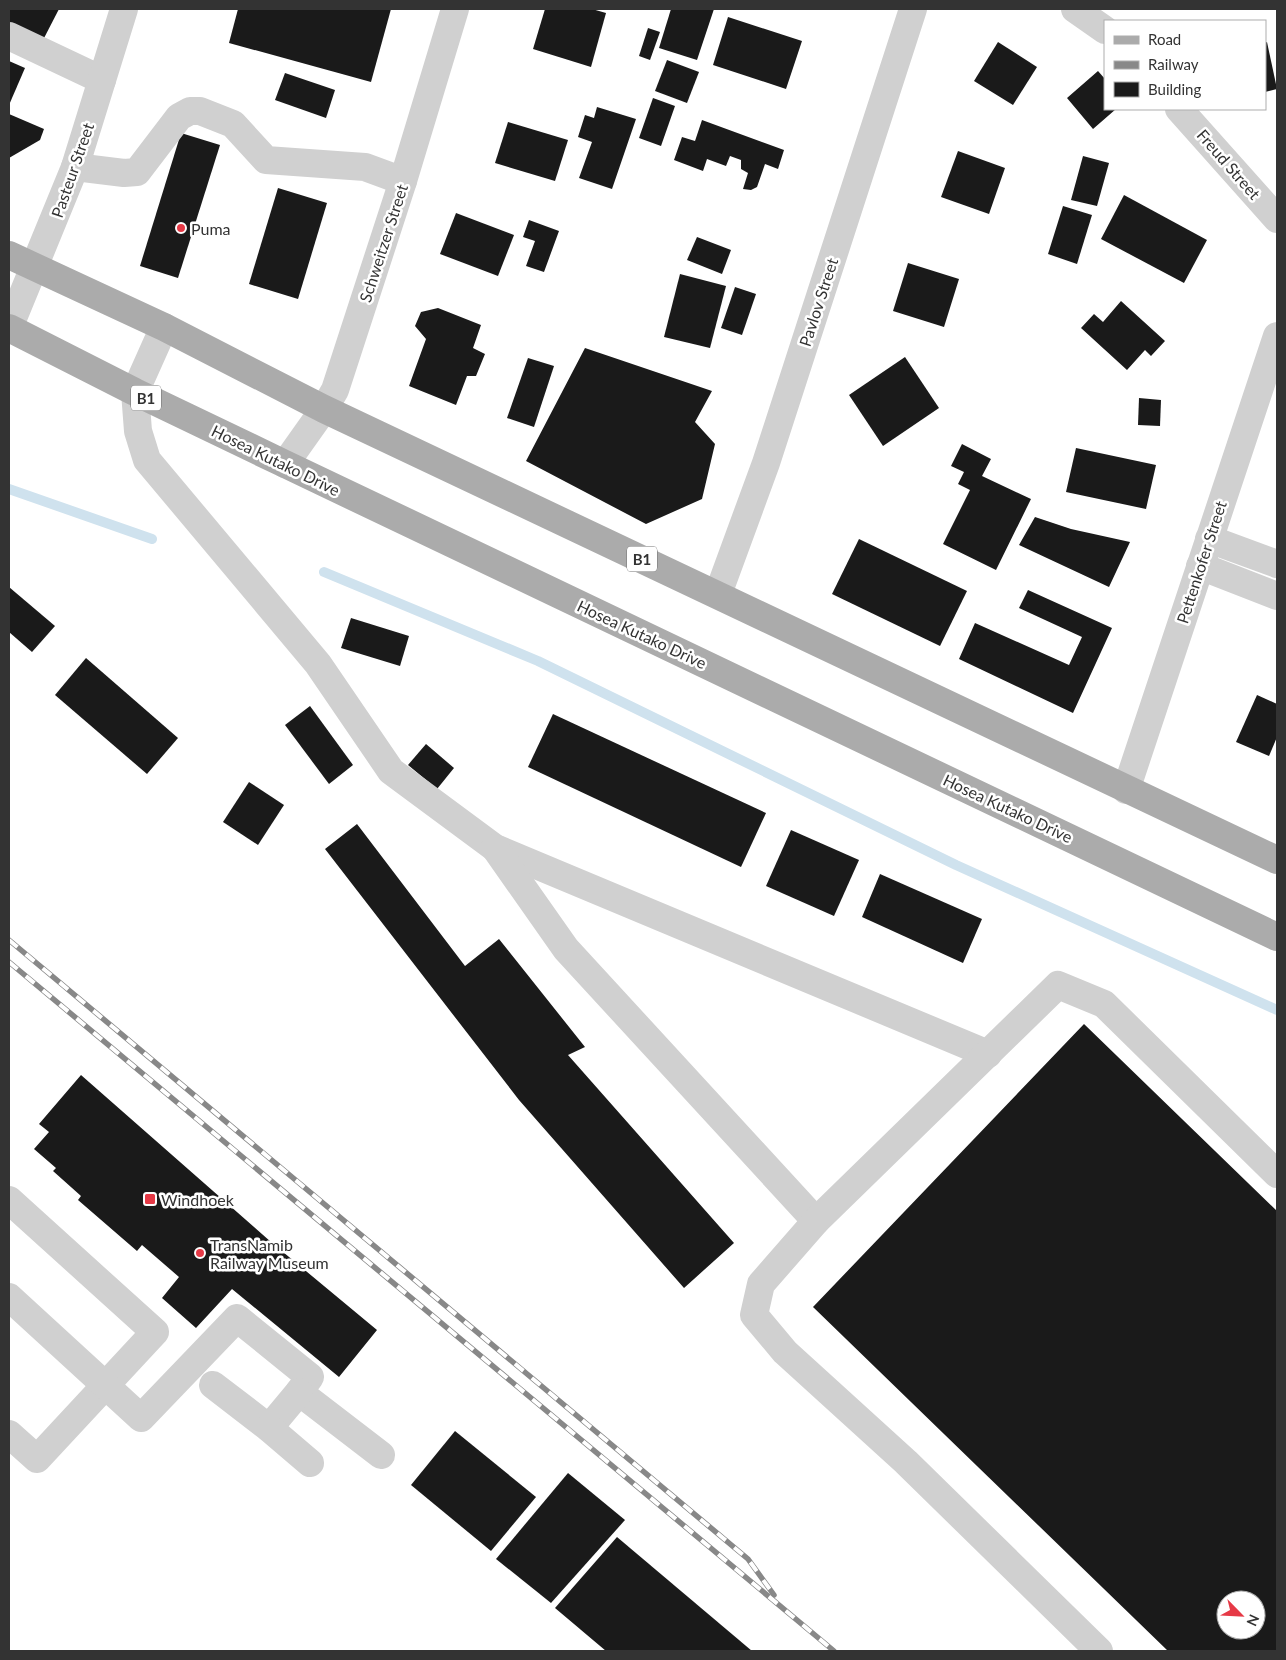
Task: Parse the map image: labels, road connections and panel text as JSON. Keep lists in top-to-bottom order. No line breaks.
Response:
{"streets":{"main road":["B1","Hosea Kutako Drive"],"street":["Freud Street","Pasteur Street","Schweitzer Street","Pavlov Street","Pettenkofer Street"]},"crossings":[["Pasteur Street","B1"],["Pasteur Street","Hosea Kutako Drive"],["Schweitzer Street","B1"],["Schweitzer Street","Hosea Kutako Drive"],["Pavlov Street","B1"],["B1","Pettenkofer Street"]],"places":{"other":["Puma","TransNamib Railway Museum"],"transit":["Windhoek"]},"legend":["Road","Railway","Building"],"north":"bottom right"}
